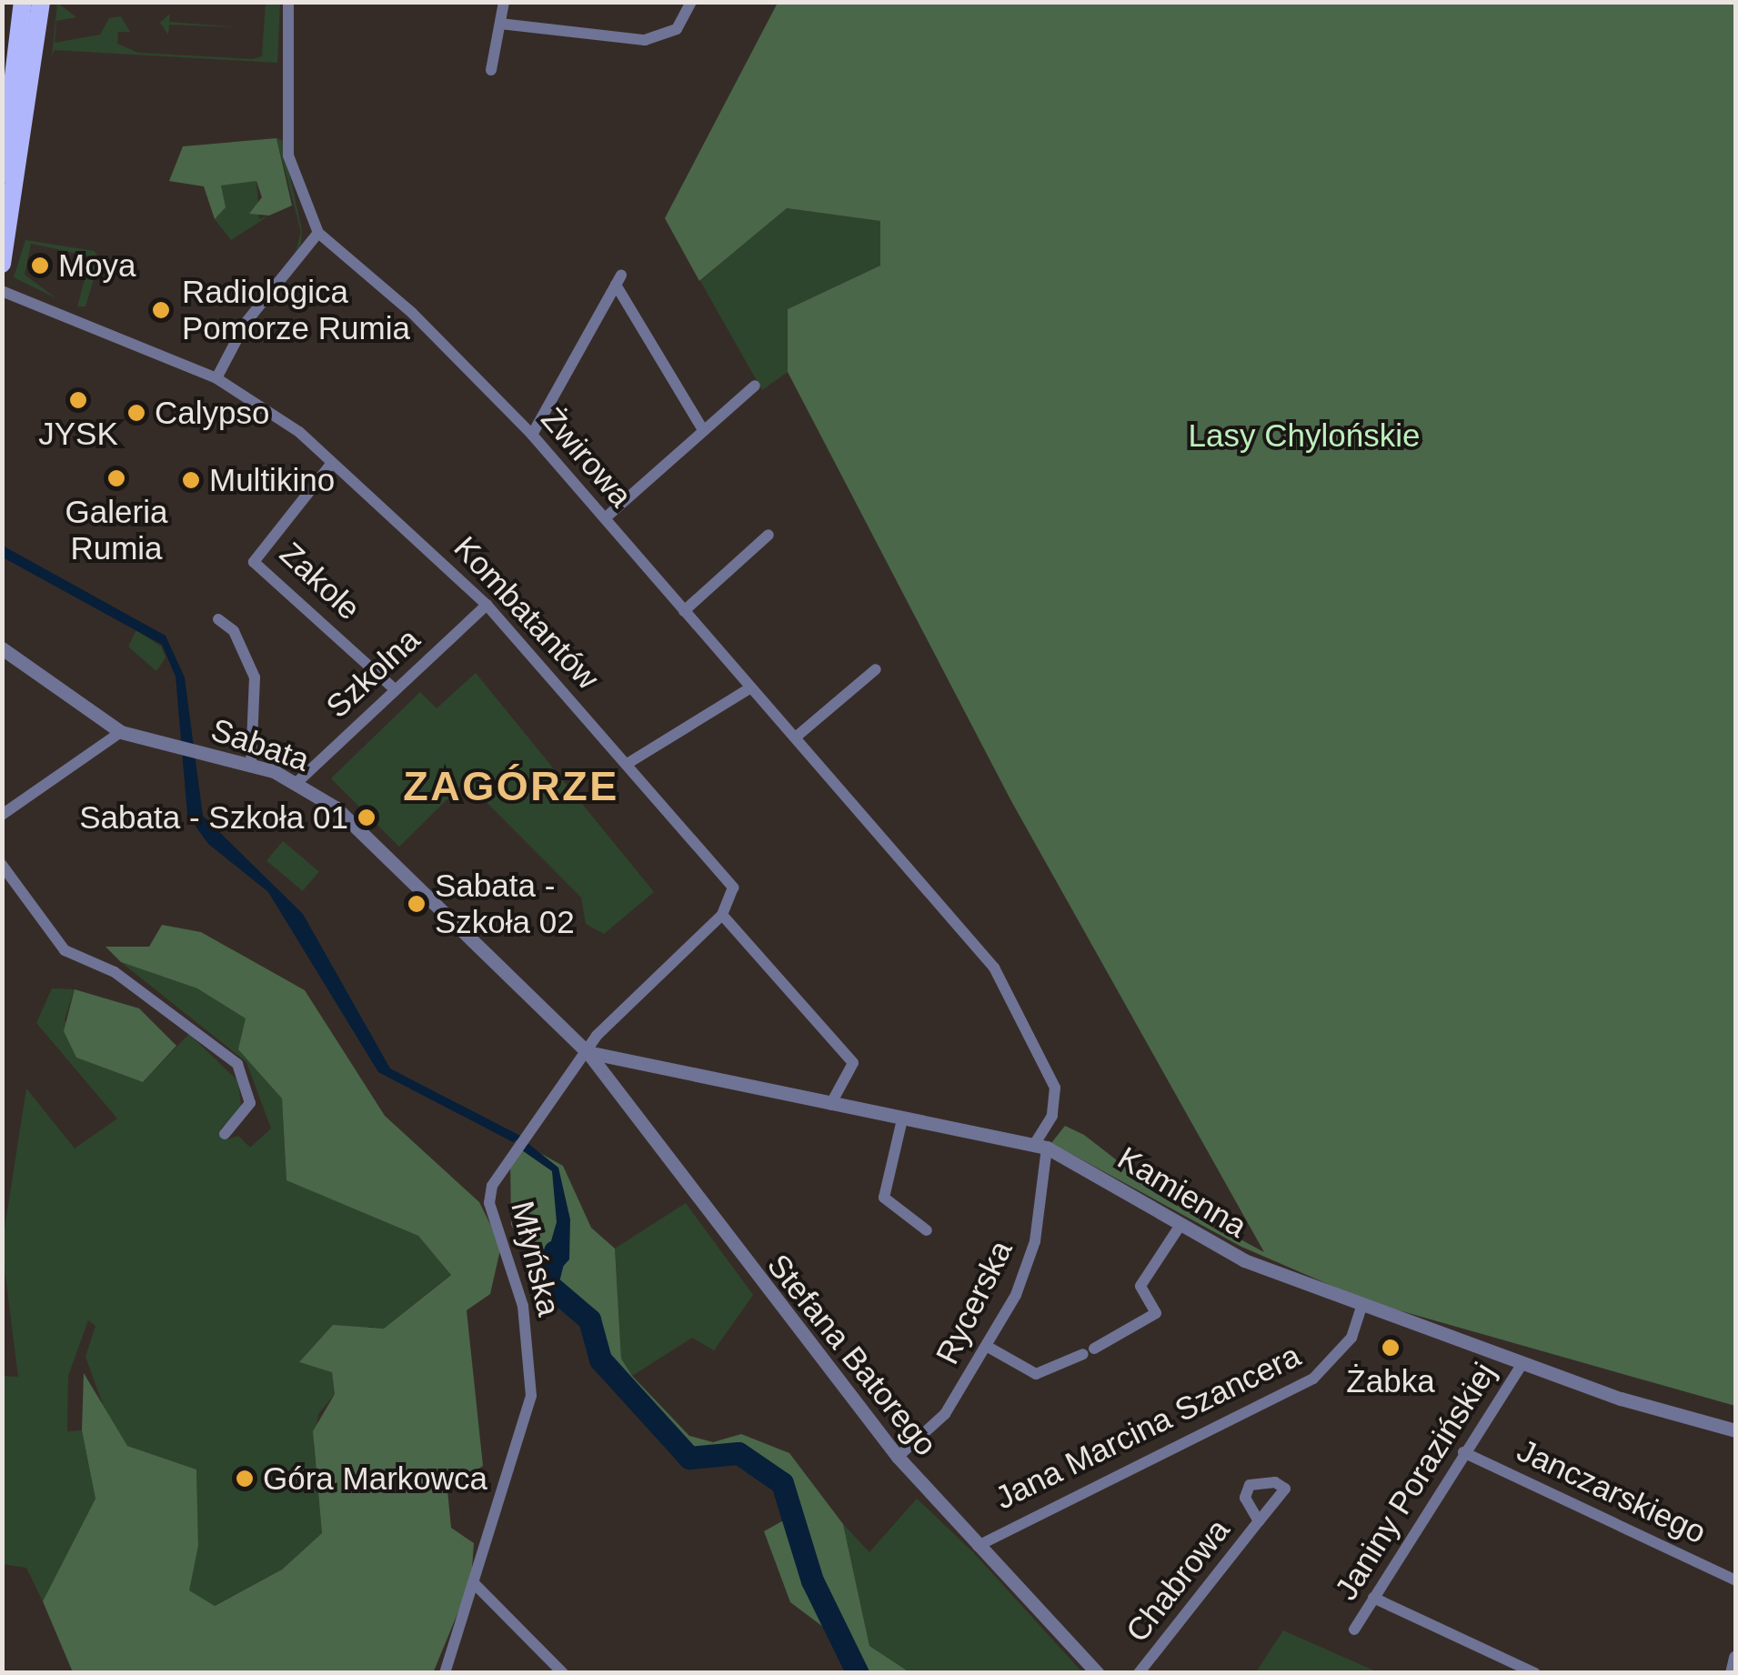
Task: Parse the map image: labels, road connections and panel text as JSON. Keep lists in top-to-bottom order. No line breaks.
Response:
{"streets":{"street":["Żwirowa","Zakole","Kombatantów","Szkolna","Sabata","Kamienna","Młyńska","Rycerska","Stefana Batorego","Jana Marcina Szancera","Janiny Porazińskiej","Janczarskiego","Chabrowa"]},"crossings":[["Żwirowa","Kamienna"],["Żwirowa","Rycerska"],["Zakole","Kombatantów"],["Zakole","Szkolna"],["Kombatantów","Szkolna"],["Kombatantów","Młyńska"],["Szkolna","Sabata"],["Sabata","Kamienna"],["Sabata","Młyńska"],["Sabata","Stefana Batorego"],["Kamienna","Młyńska"],["Kamienna","Rycerska"],["Kamienna","Stefana Batorego"],["Kamienna","Jana Marcina Szancera"],["Kamienna","Janiny Porazińskiej"],["Młyńska","Stefana Batorego"],["Rycerska","Stefana Batorego"],["Stefana Batorego","Jana Marcina Szancera"],["Janiny Porazińskiej","Janczarskiego"]],"districts":["ZAGÓRZE"],"parks":["Lasy Chylońskie"],"places":["Moya","Radiologica Pomorze Rumia","JYSK","Calypso","Galeria Rumia","Multikino","Sabata - Szkoła 01","Sabata - Szkoła 02","Żabka","Góra Markowca"]}
